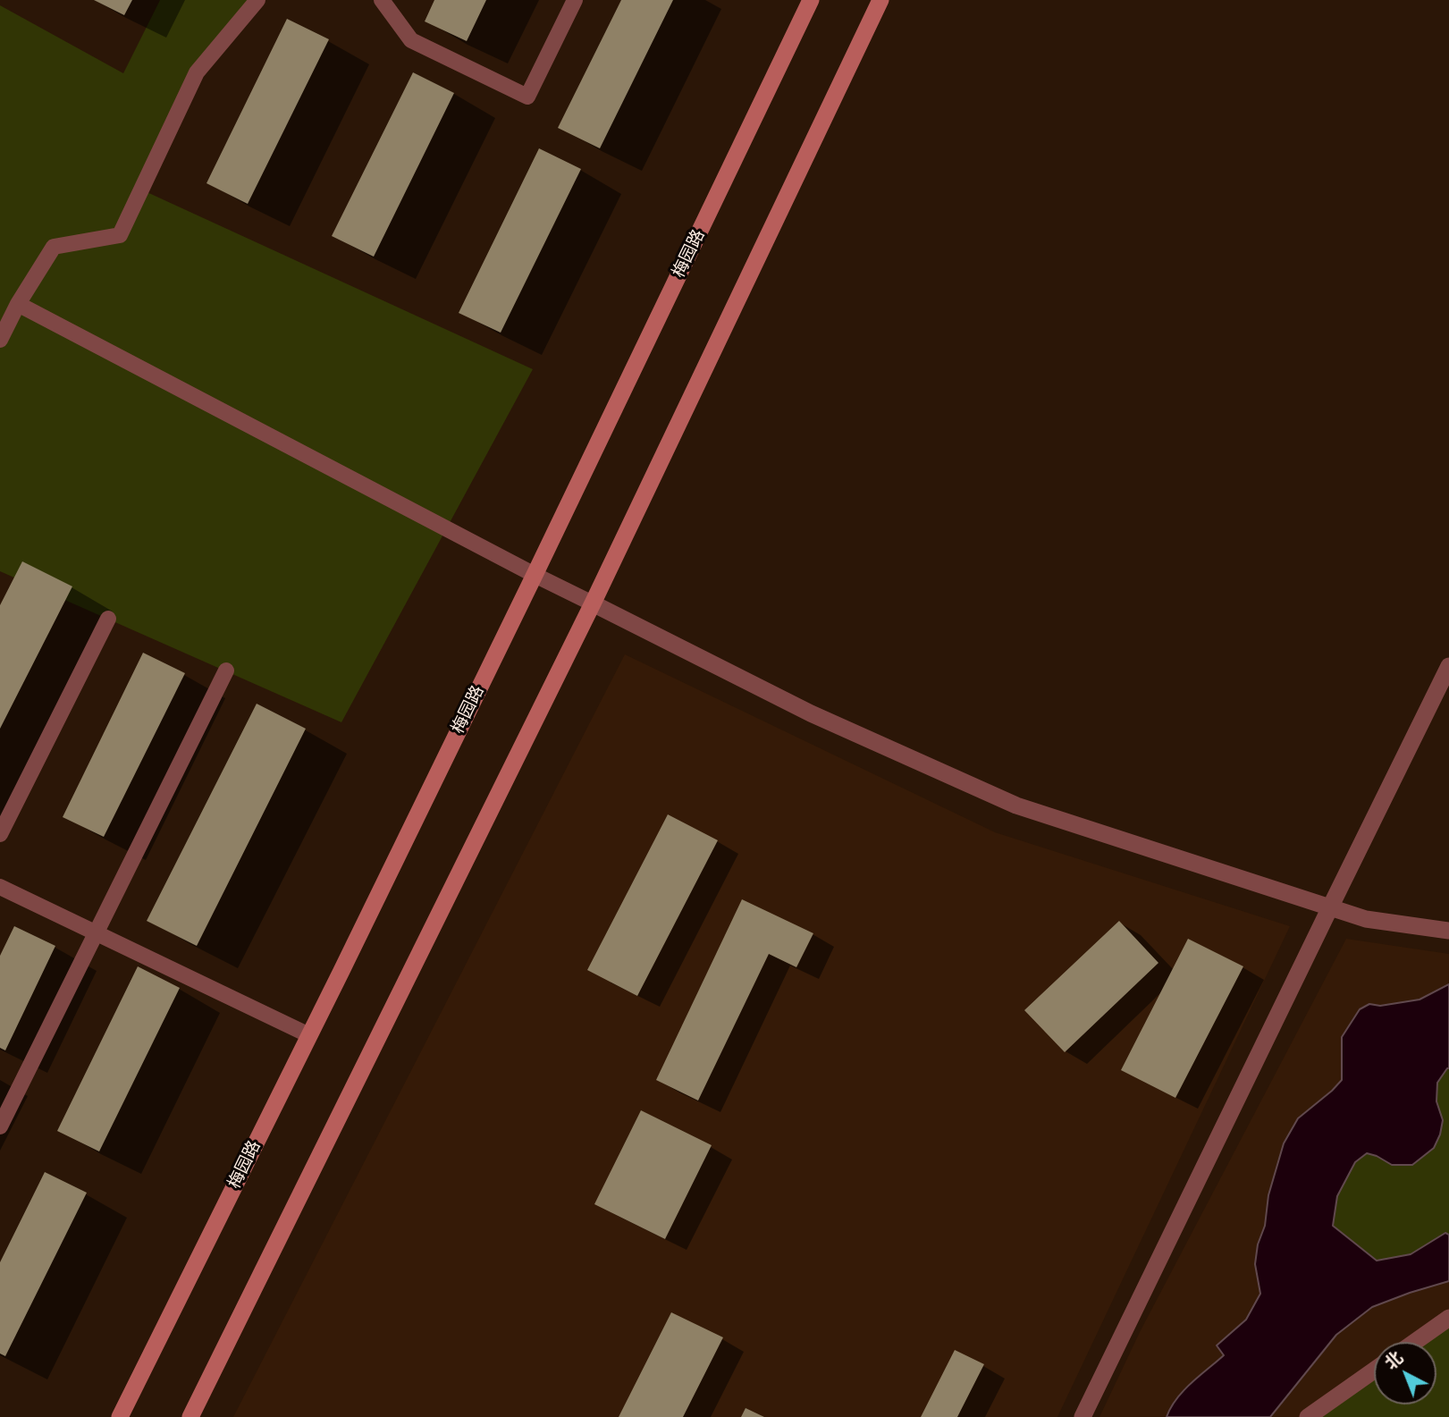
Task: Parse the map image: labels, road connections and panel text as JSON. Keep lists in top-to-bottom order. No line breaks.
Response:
{"streets":{"main road":["梅园路"]},"north":"top left"}
